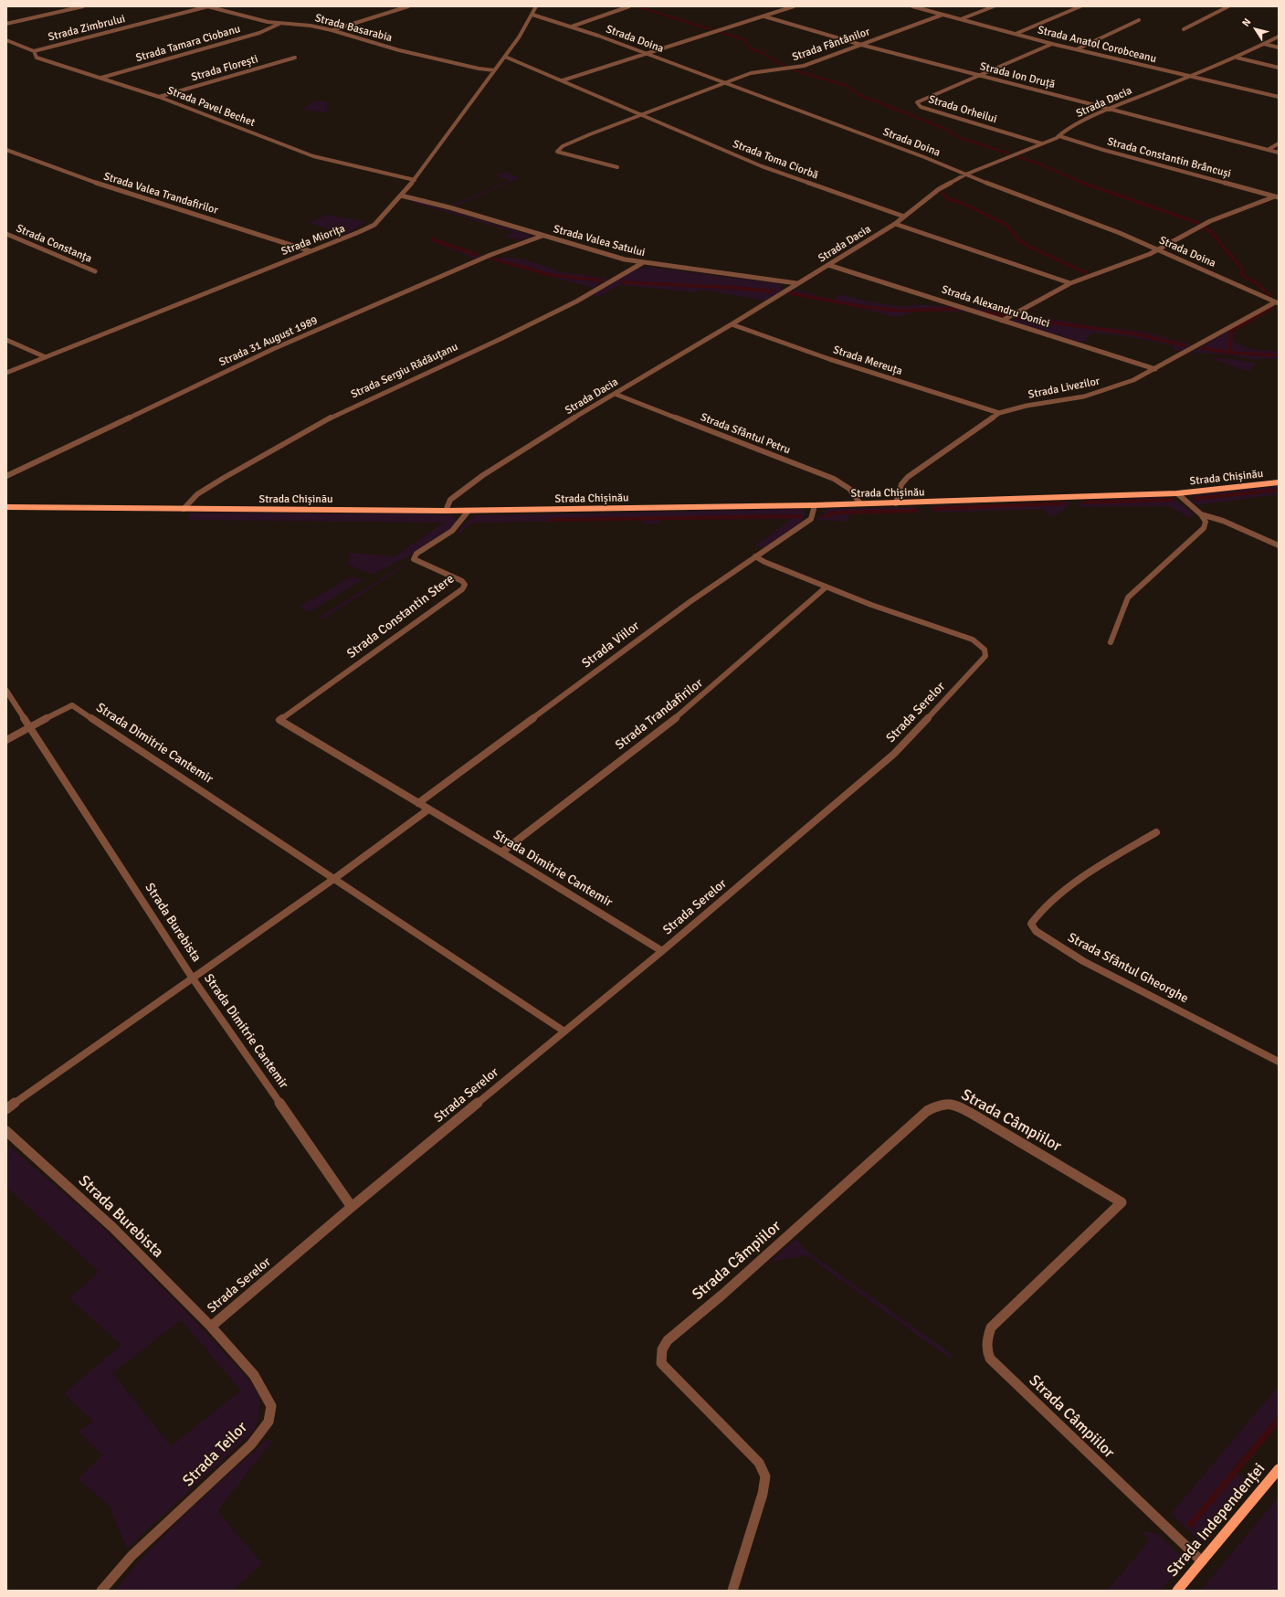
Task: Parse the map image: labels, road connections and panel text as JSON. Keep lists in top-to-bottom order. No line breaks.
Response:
{"streets":{"street":["Strada Zimbrului","Strada Basarabia","Strada Doina","Strada Tamara Ciobanu","Strada Fântânilor","Strada Anatol Corobceanu","Strada Florești","Strada Ion Druță","Strada Dacia","Strada Pavel Bechet","Strada Orheilui","Strada Constantin Brâncuși","Strada Toma Ciorbă","Strada Valea Trandafirilor","Strada Miorița","Strada Valea Satului","Strada Constanța","Strada Alexandru Donici","Strada 31 August 1989","Strada Mereuța","Strada Sergiu Rădăuțanu","Strada Livezilor","Strada Sfântul Petru","Strada Chișinău","Strada Constantin Stere","Strada Viilor","Strada Serelor","Strada Trandafirilor","Strada Dimitrie Cantemir","Strada Burebista","Strada Sfântul Gheorghe","Strada Câmpiilor","Strada Teilor","Strada Independenței"]},"crossings":[["Strada Zimbrului","Strada Basarabia"],["Strada Zimbrului","Strada Pavel Bechet"],["Strada Basarabia","Strada Tamara Ciobanu"],["Strada Basarabia","Strada Miorița"],["Strada Doina","Strada Fântânilor"],["Strada Doina","Strada Dacia"],["Strada Doina","Strada Miorița"],["Strada Doina","Strada Livezilor"],["Strada Tamara Ciobanu","Strada Pavel Bechet"],["Strada Fântânilor","Strada Anatol Corobceanu"],["Strada Fântânilor","Strada Ion Druță"],["Strada Fântânilor","Strada Toma Ciorbă"],["Strada Anatol Corobceanu","Strada Dacia"],["Strada Anatol Corobceanu","Strada Orheilui"],["Strada Florești","Strada Pavel Bechet"],["Strada Ion Druță","Strada Dacia"],["Strada Ion Druță","Strada Orheilui"],["Strada Dacia","Strada Orheilui"],["Strada Dacia","Strada Constantin Brâncuși"],["Strada Dacia","Strada Toma Ciorbă"],["Strada Dacia","Strada Valea Satului"],["Strada Dacia","Strada Alexandru Donici"],["Strada Dacia","Strada Mereuța"],["Strada Dacia","Strada Sfântul Petru"],["Strada Dacia","Strada Chișinău"],["Strada Pavel Bechet","Strada Miorița"],["Strada Toma Ciorbă","Strada Miorița"],["Strada Valea Trandafirilor","Strada Miorița"],["Strada Miorița","Strada Valea Satului"],["Strada Valea Satului","Strada 31 August 1989"],["Strada Valea Satului","Strada Sergiu Rădăuțanu"],["Strada Alexandru Donici","Strada Livezilor"],["Strada Mereuța","Strada Livezilor"],["Strada Sergiu Rădăuțanu","Strada Chișinău"],["Strada Livezilor","Strada Chișinău"],["Strada Sfântul Petru","Strada Chișinău"],["Strada Chișinău","Strada Constantin Stere"],["Strada Chișinău","Strada Viilor"],["Strada Constantin Stere","Strada Dimitrie Cantemir"],["Strada Viilor","Strada Serelor"],["Strada Viilor","Strada Dimitrie Cantemir"],["Strada Serelor","Strada Trandafirilor"],["Strada Serelor","Strada Dimitrie Cantemir"],["Strada Serelor","Strada Burebista"],["Strada Serelor","Strada Teilor"],["Strada Trandafirilor","Strada Dimitrie Cantemir"],["Strada Dimitrie Cantemir","Strada Burebista"],["Strada Burebista","Strada Teilor"],["Strada Câmpiilor","Strada Independenței"]],"north":"top left"}
